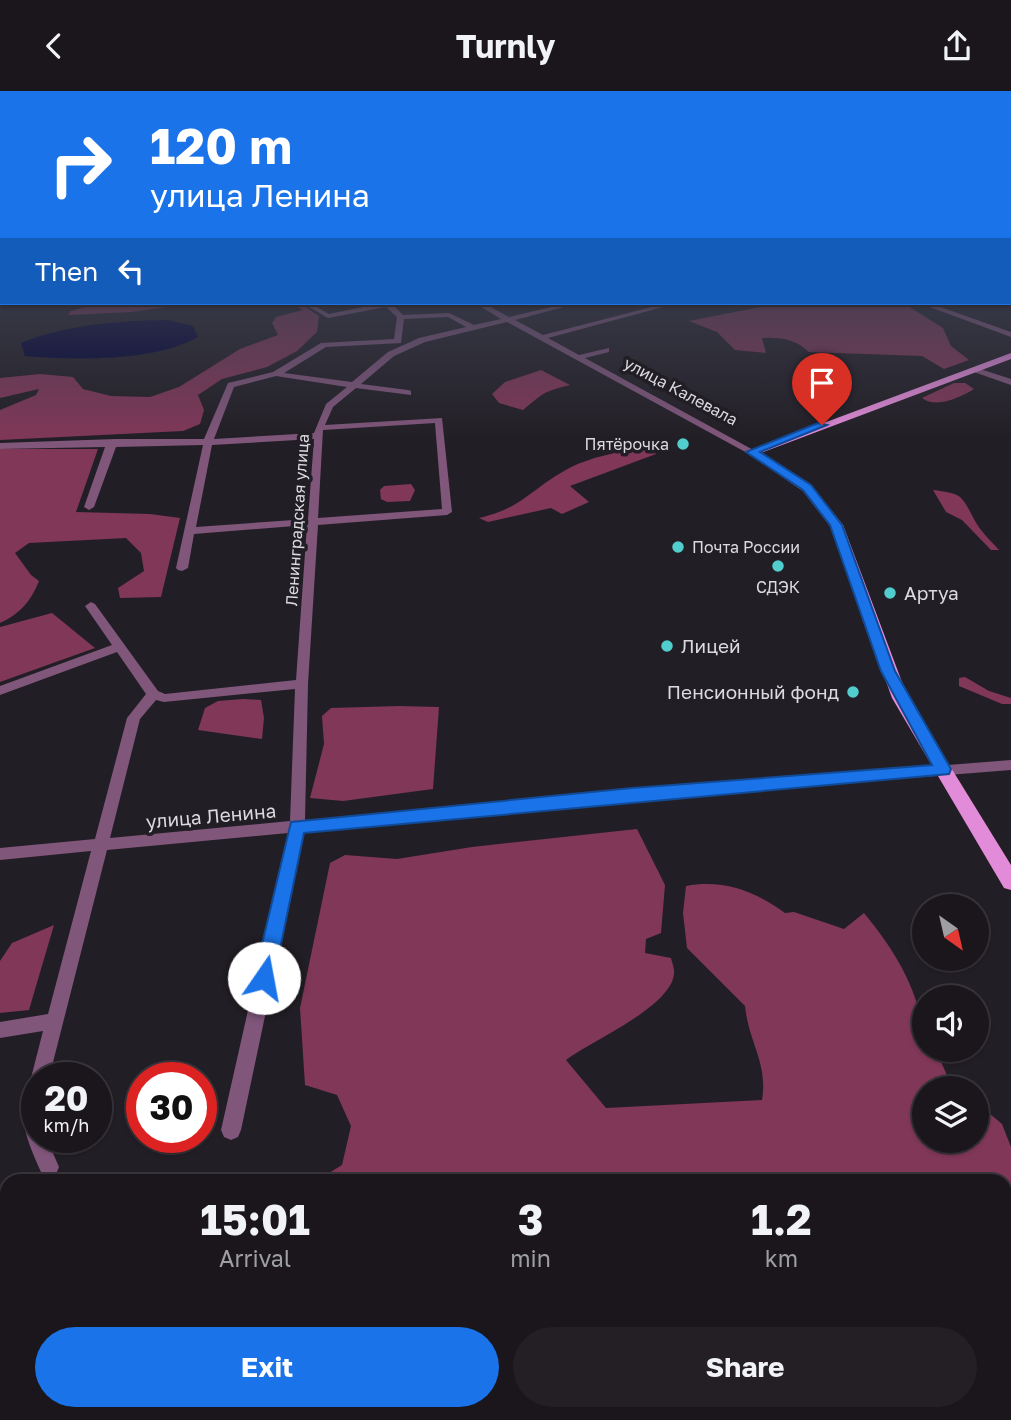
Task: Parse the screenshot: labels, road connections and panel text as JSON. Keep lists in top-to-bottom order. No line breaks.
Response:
{"streets":{"main road":["улица Калевала"],"street":["Ленинградская улица","улица Ленина"]},"crossings":[["улица Калевала","Ленинградская улица"],["улица Калевала","улица Ленина"],["Ленинградская улица","улица Ленина"]],"places":["Пятёрочка","Почта России","СДЭК","Артуа","Лицей","Пенсионный фонд"],"north":"bottom right","page":{"header":"Turnly","turn":["120 m","улица Ленина"],"then":"Then","speed":"20 km/h","limit":"30","eta":["15:01","Arrival","3","min","1.2","km"],"buttons":["Exit","Share"]}}
